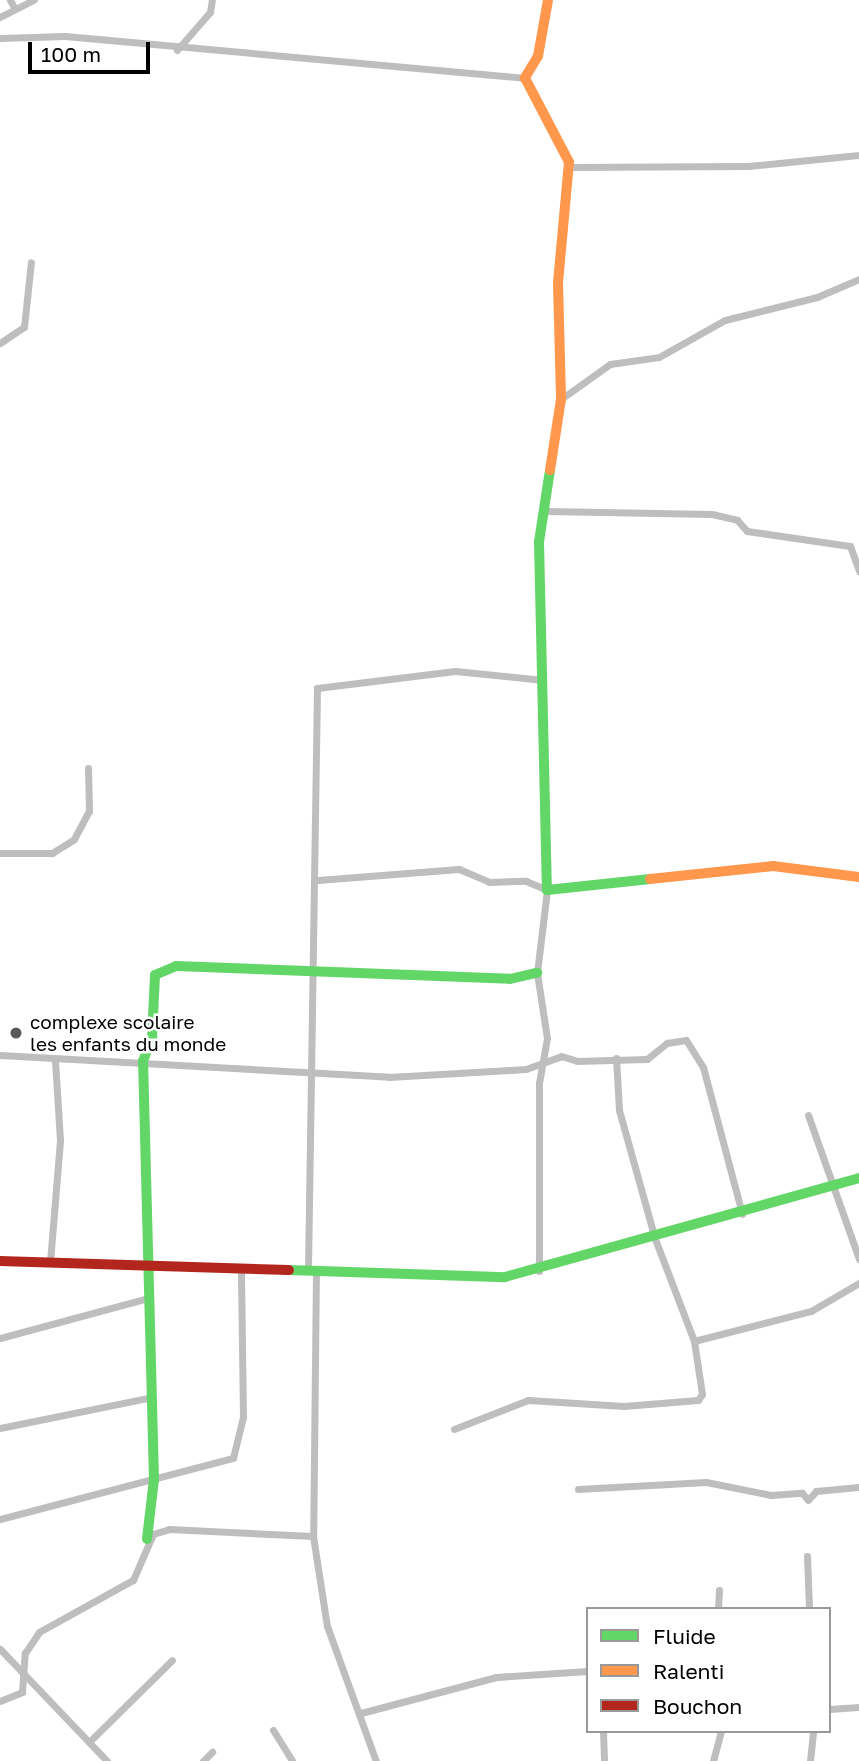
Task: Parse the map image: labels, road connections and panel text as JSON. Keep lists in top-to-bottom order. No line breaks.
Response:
{"places":["complexe scolaire les enfants du monde"],"legend":["Fluide","Ralenti","Bouchon"],"scale_bar":"100 m"}
